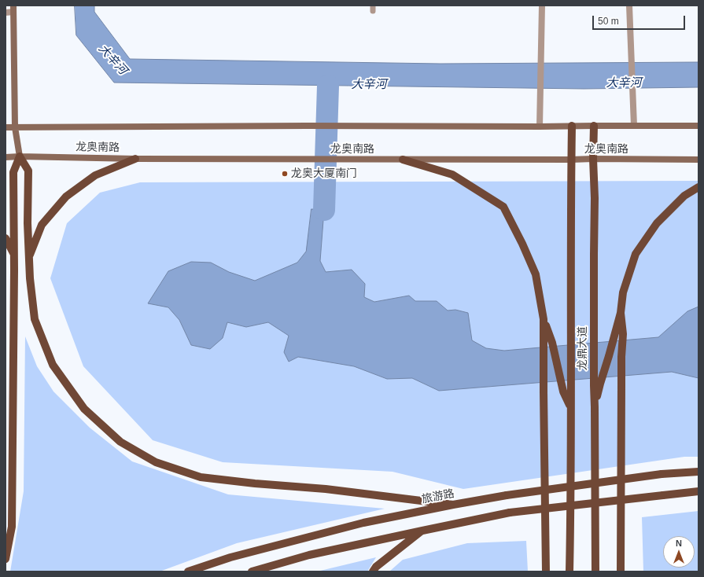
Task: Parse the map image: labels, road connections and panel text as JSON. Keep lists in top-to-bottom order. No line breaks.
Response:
{"streets":{"main road":["龙奥南路","龙鼎大道","旅游路"]},"crossings":[["龙奥南路","龙鼎大道"]],"water":["大辛河"],"places":["龙奥大厦南门"],"scale_bar":"50 m","north":"top"}
